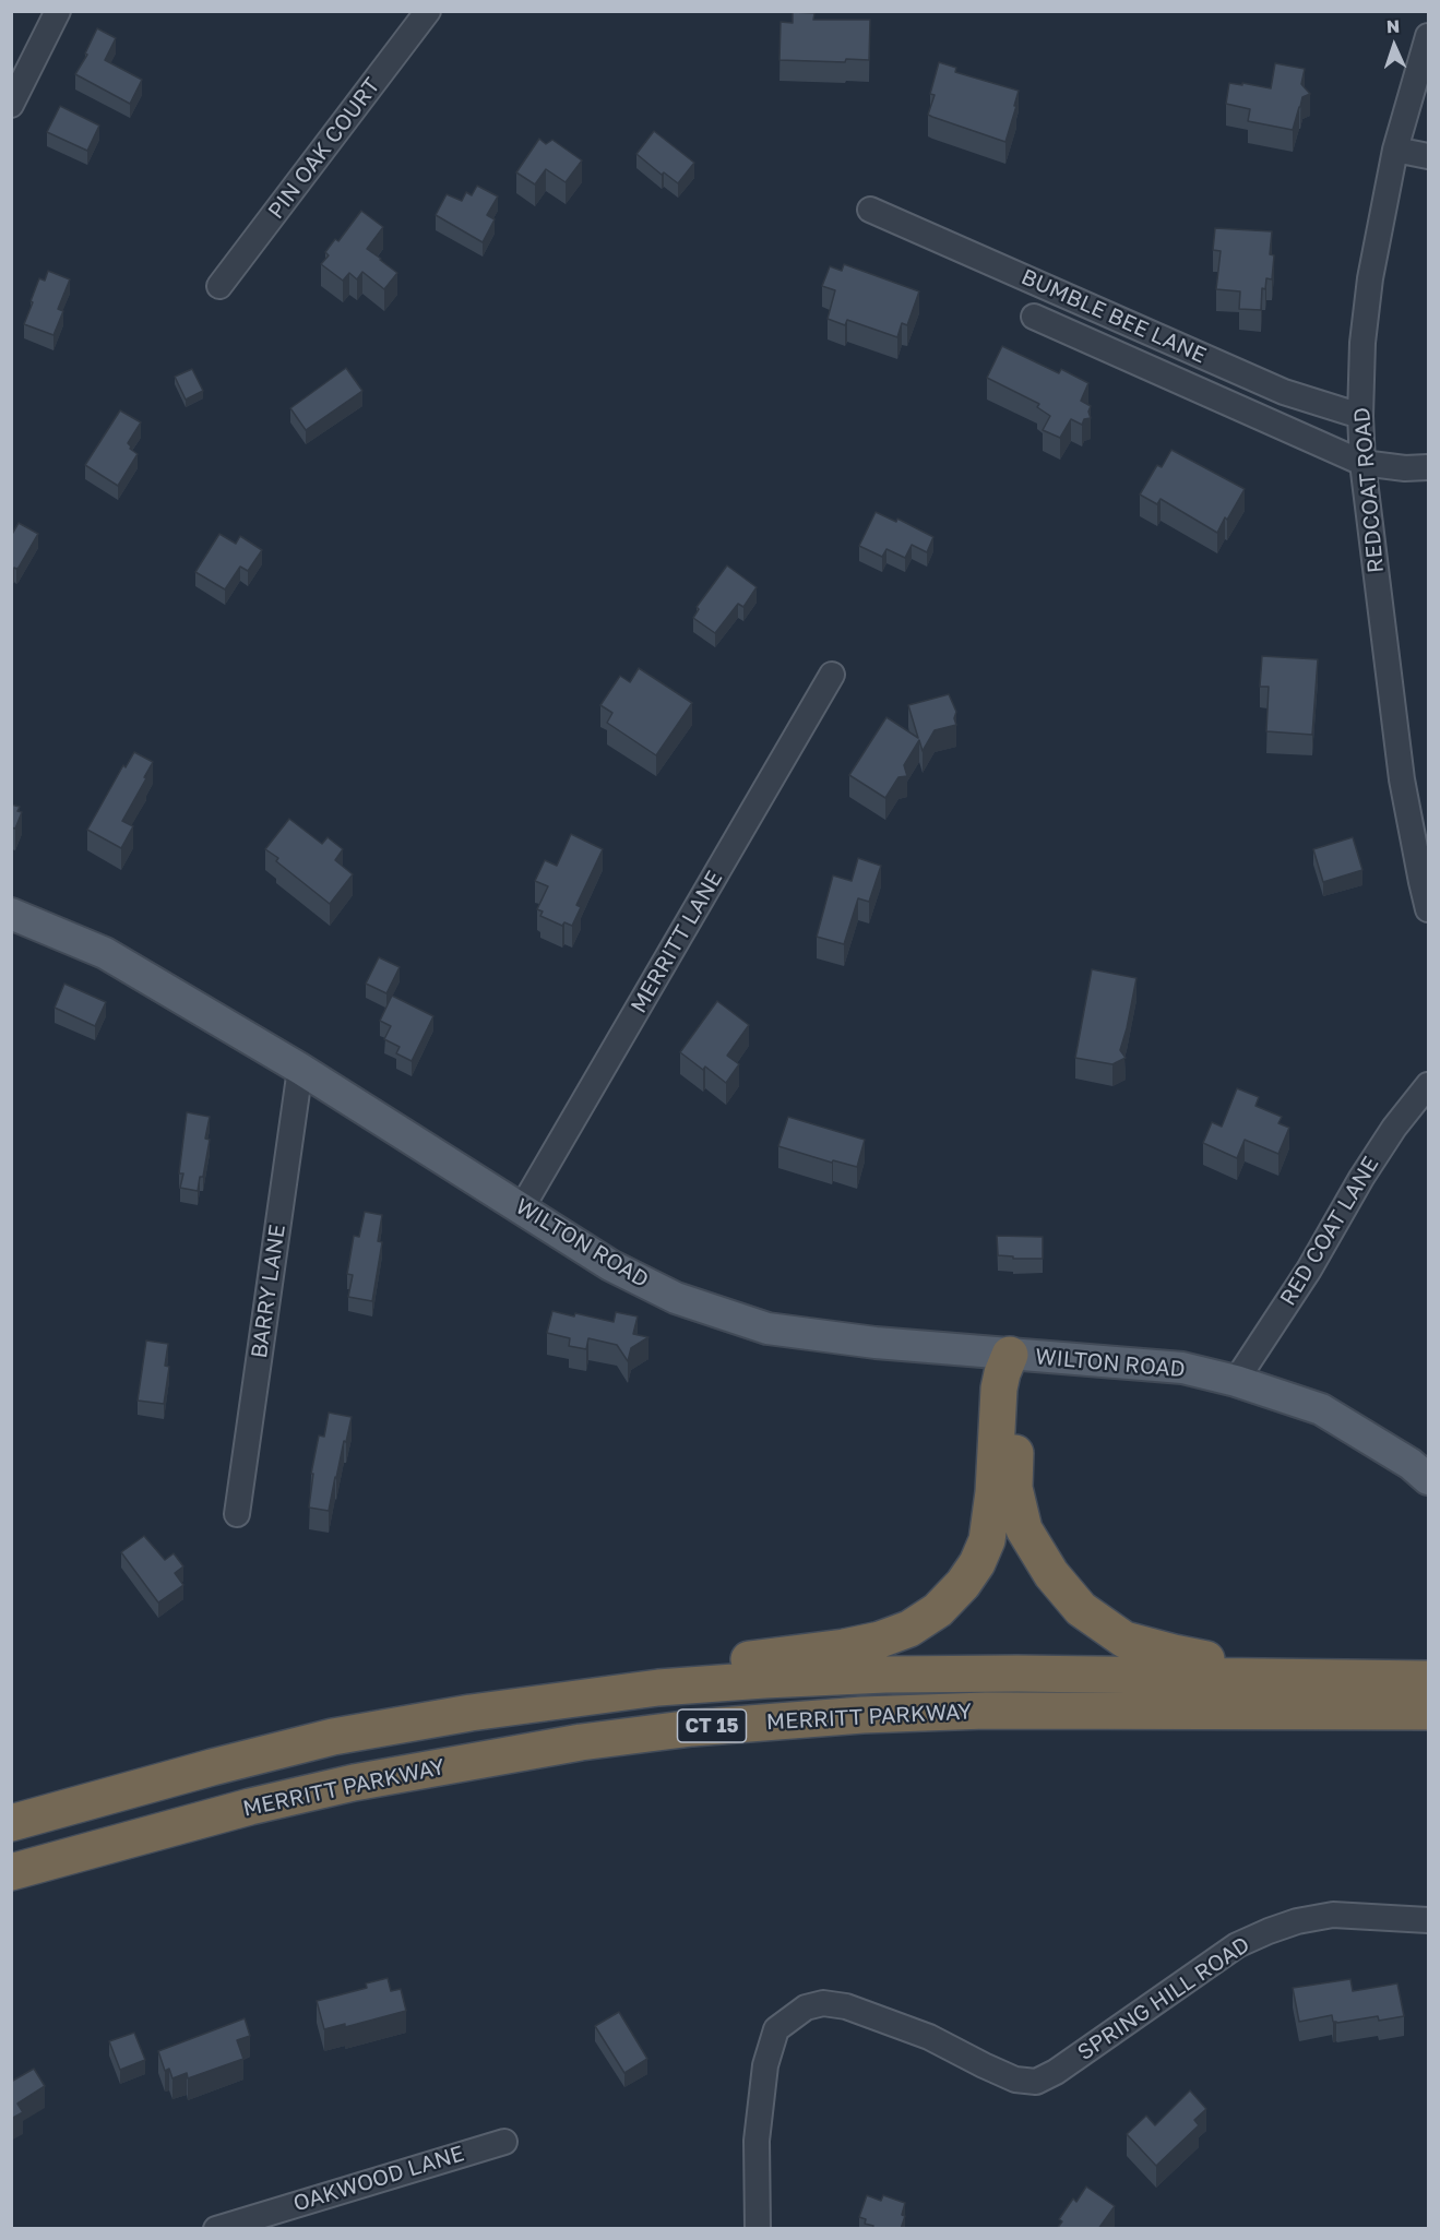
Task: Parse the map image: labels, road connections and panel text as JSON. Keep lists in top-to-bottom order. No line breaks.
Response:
{"streets":{"highway":["MERRITT PARKWAY","CT 15"],"main road":["WILTON ROAD"],"street":["PIN OAK COURT","BUMBLE BEE LANE","REDCOAT ROAD","MERRITT LANE","RED COAT LANE","BARRY LANE","SPRING HILL ROAD","OAKWOOD LANE"]},"crossings":[["BUMBLE BEE LANE","REDCOAT ROAD"],["MERRITT LANE","WILTON ROAD"],["RED COAT LANE","WILTON ROAD"],["WILTON ROAD","BARRY LANE"]],"north":"top"}
